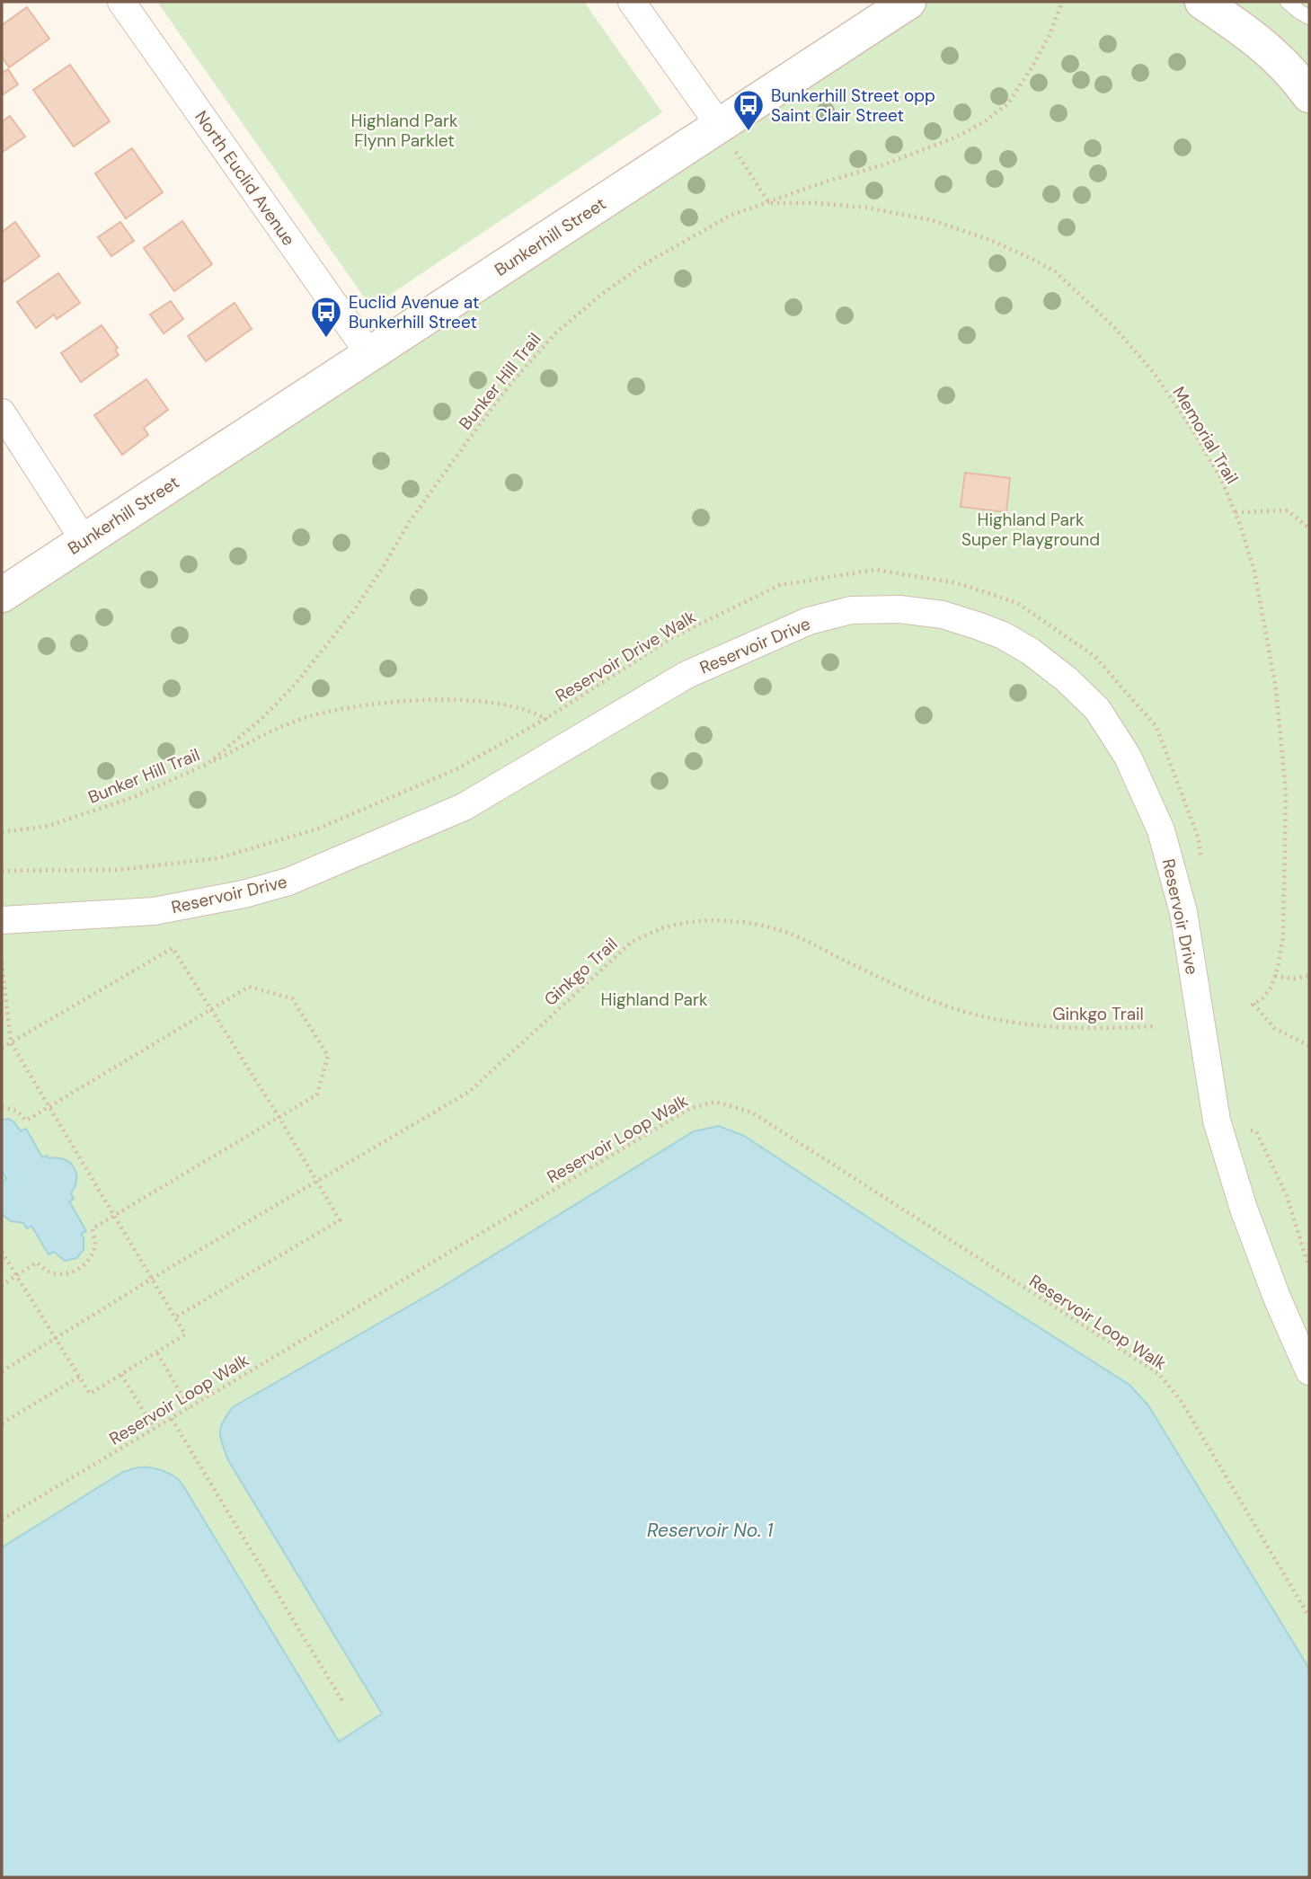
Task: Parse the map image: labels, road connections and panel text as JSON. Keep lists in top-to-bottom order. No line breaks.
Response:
{"streets":{"main road":["Bunkerhill Street"],"street":["North Euclid Avenue","Reservoir Drive"],"path":["Bunker Hill Trail","Memorial Trail","Reservoir Drive Walk","Ginkgo Trail","Reservoir Loop Walk"]},"crossings":[["North Euclid Avenue","Bunkerhill Street"],["Bunker Hill Trail","Memorial Trail"]],"water":["Reservoir No. 1"],"parks":["Highland Park Flynn Parklet","Highland Park Super Playground","Highland Park"],"places":{"bus stop":["Bunkerhill Street opp Saint Clair Street","Euclid Avenue at Bunkerhill Street"]}}
